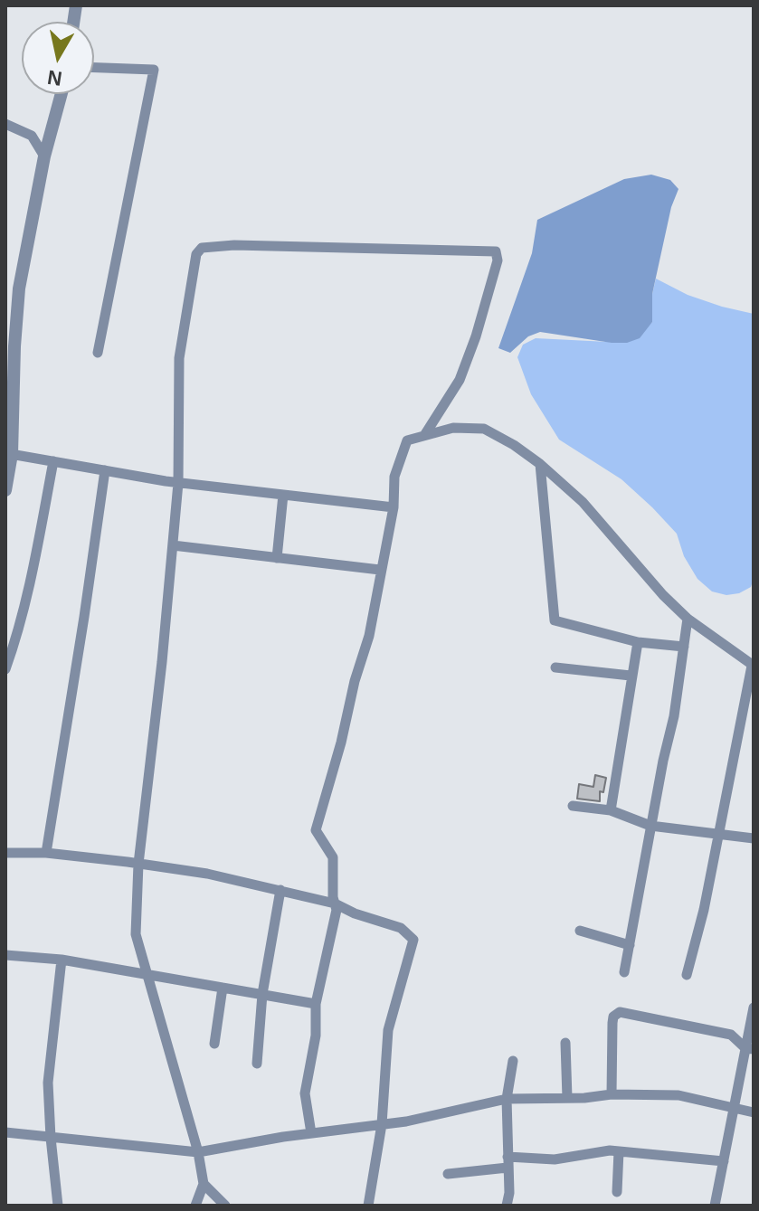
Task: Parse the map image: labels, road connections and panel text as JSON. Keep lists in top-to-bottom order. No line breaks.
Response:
{"north":"bottom"}
